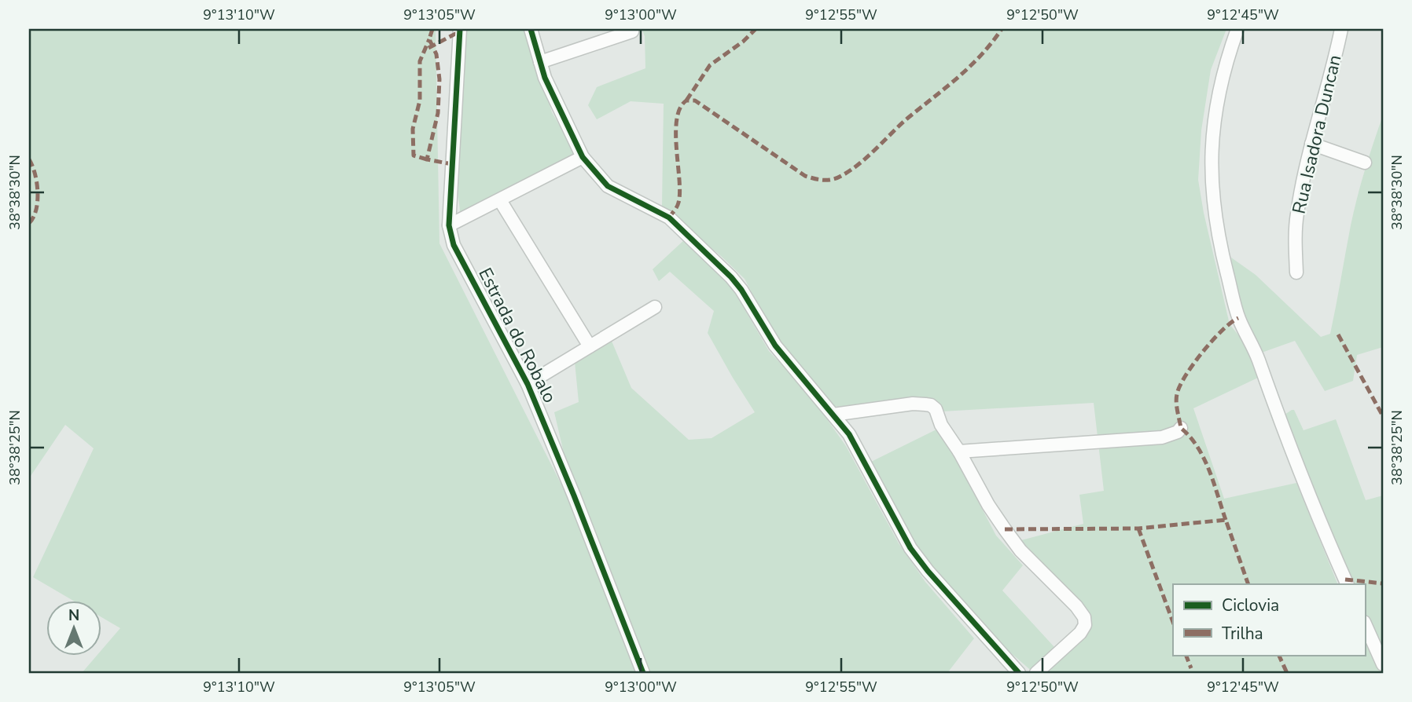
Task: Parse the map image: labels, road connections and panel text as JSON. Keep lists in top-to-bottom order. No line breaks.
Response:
{"streets":{"street":["Rua Isadora Duncan","Estrada do Robalo"]},"legend":["Ciclovia","Trilha"],"north":"top","coordinates":["9°13'10\"W","9°13'05\"W","9°13'00\"W","9°12'55\"W","9°12'50\"W","9°12'45\"W","38°38'30\"N","38°38'25\"N"]}
